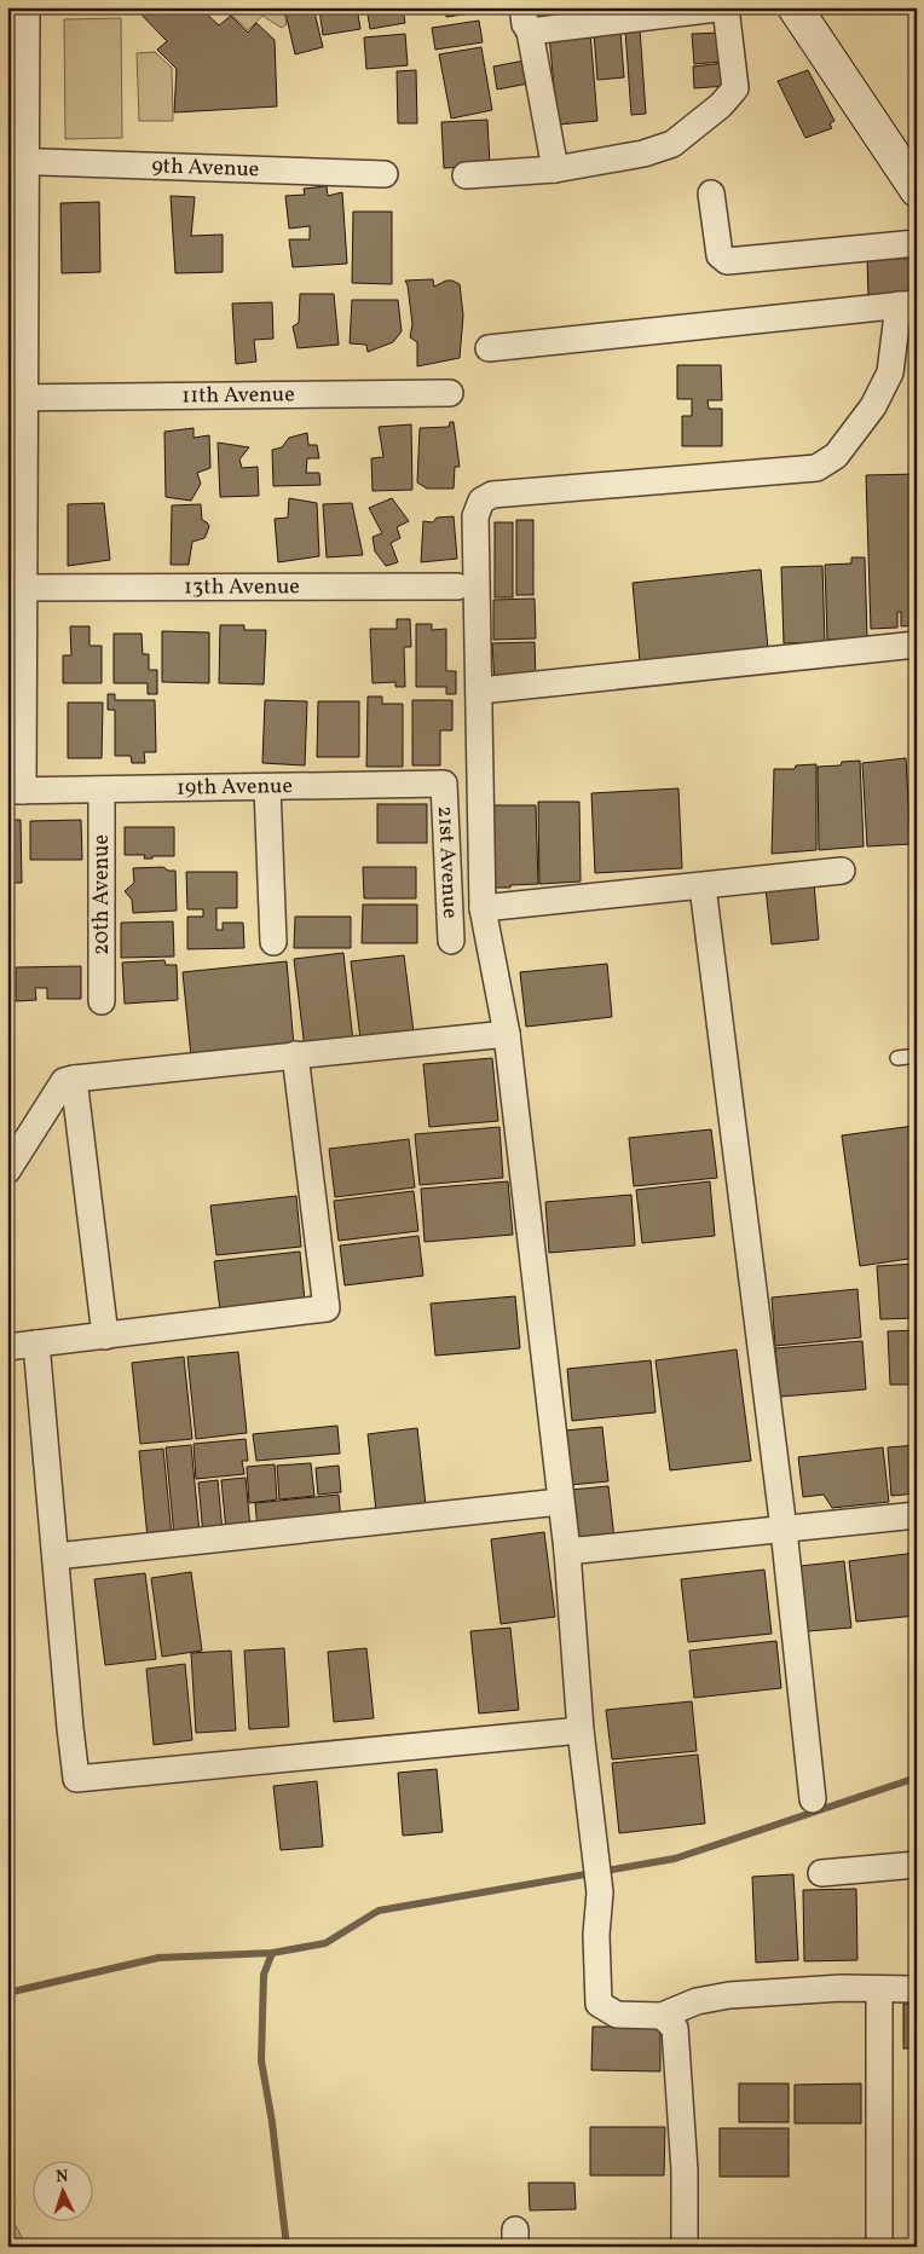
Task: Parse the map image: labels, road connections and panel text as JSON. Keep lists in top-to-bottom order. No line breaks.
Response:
{"streets":{"street":["9th Avenue","11th Avenue","13th Avenue","19th Avenue","21st Avenue","20th Avenue"]},"crossings":[["19th Avenue","21st Avenue"],["19th Avenue","20th Avenue"]],"north":"top"}
